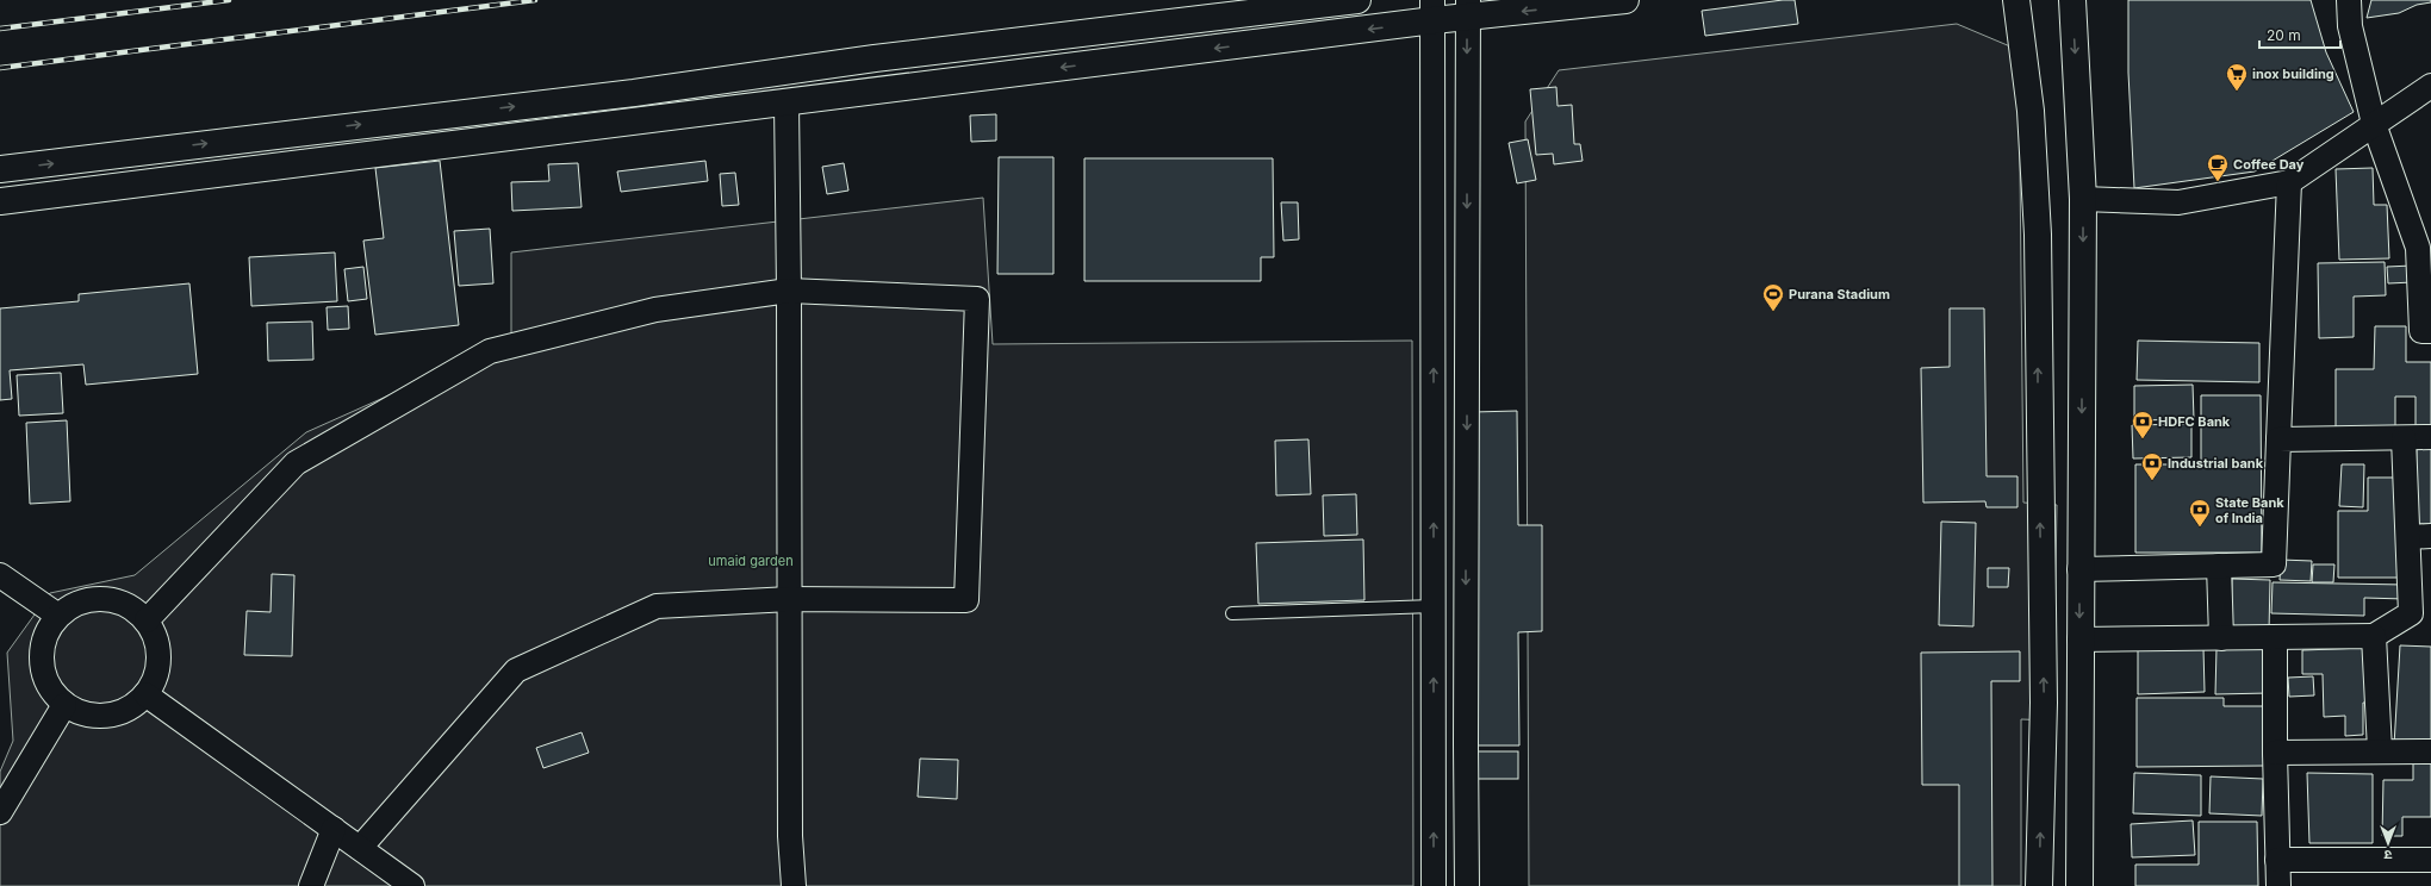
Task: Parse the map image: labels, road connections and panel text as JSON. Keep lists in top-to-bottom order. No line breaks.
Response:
{"parks":["umaid garden"],"places":{"supermarket":["inox building"],"cafe":["Coffee Day"],"sports":["Purana Stadium"],"bank":["HDFC Bank","Industrial bank","State Bank of India"]},"scale_bar":"20 m","north":"bottom"}
